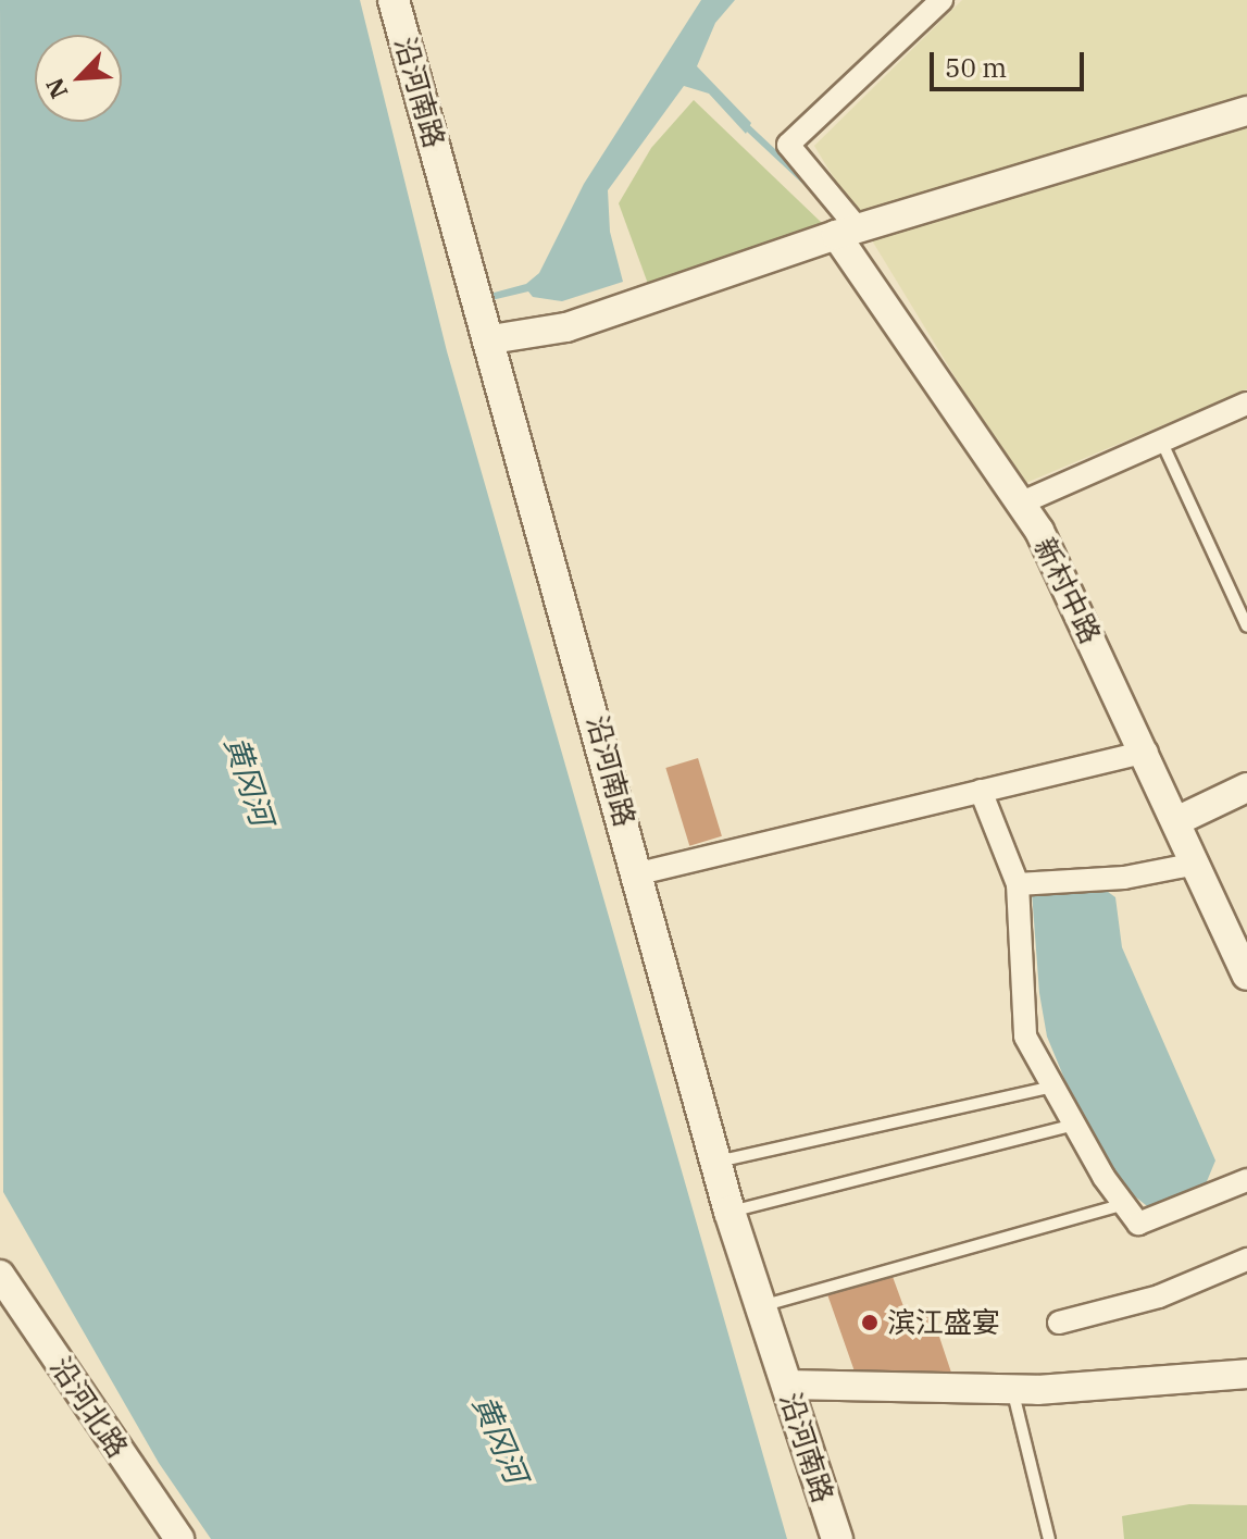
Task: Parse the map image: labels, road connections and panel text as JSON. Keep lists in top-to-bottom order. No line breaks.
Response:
{"streets":{"main road":["沿河南路"],"street":["新村中路","沿河北路"]},"water":["黄冈河"],"places":["滨江盛宴"],"scale_bar":"50 m","north":"bottom left"}
